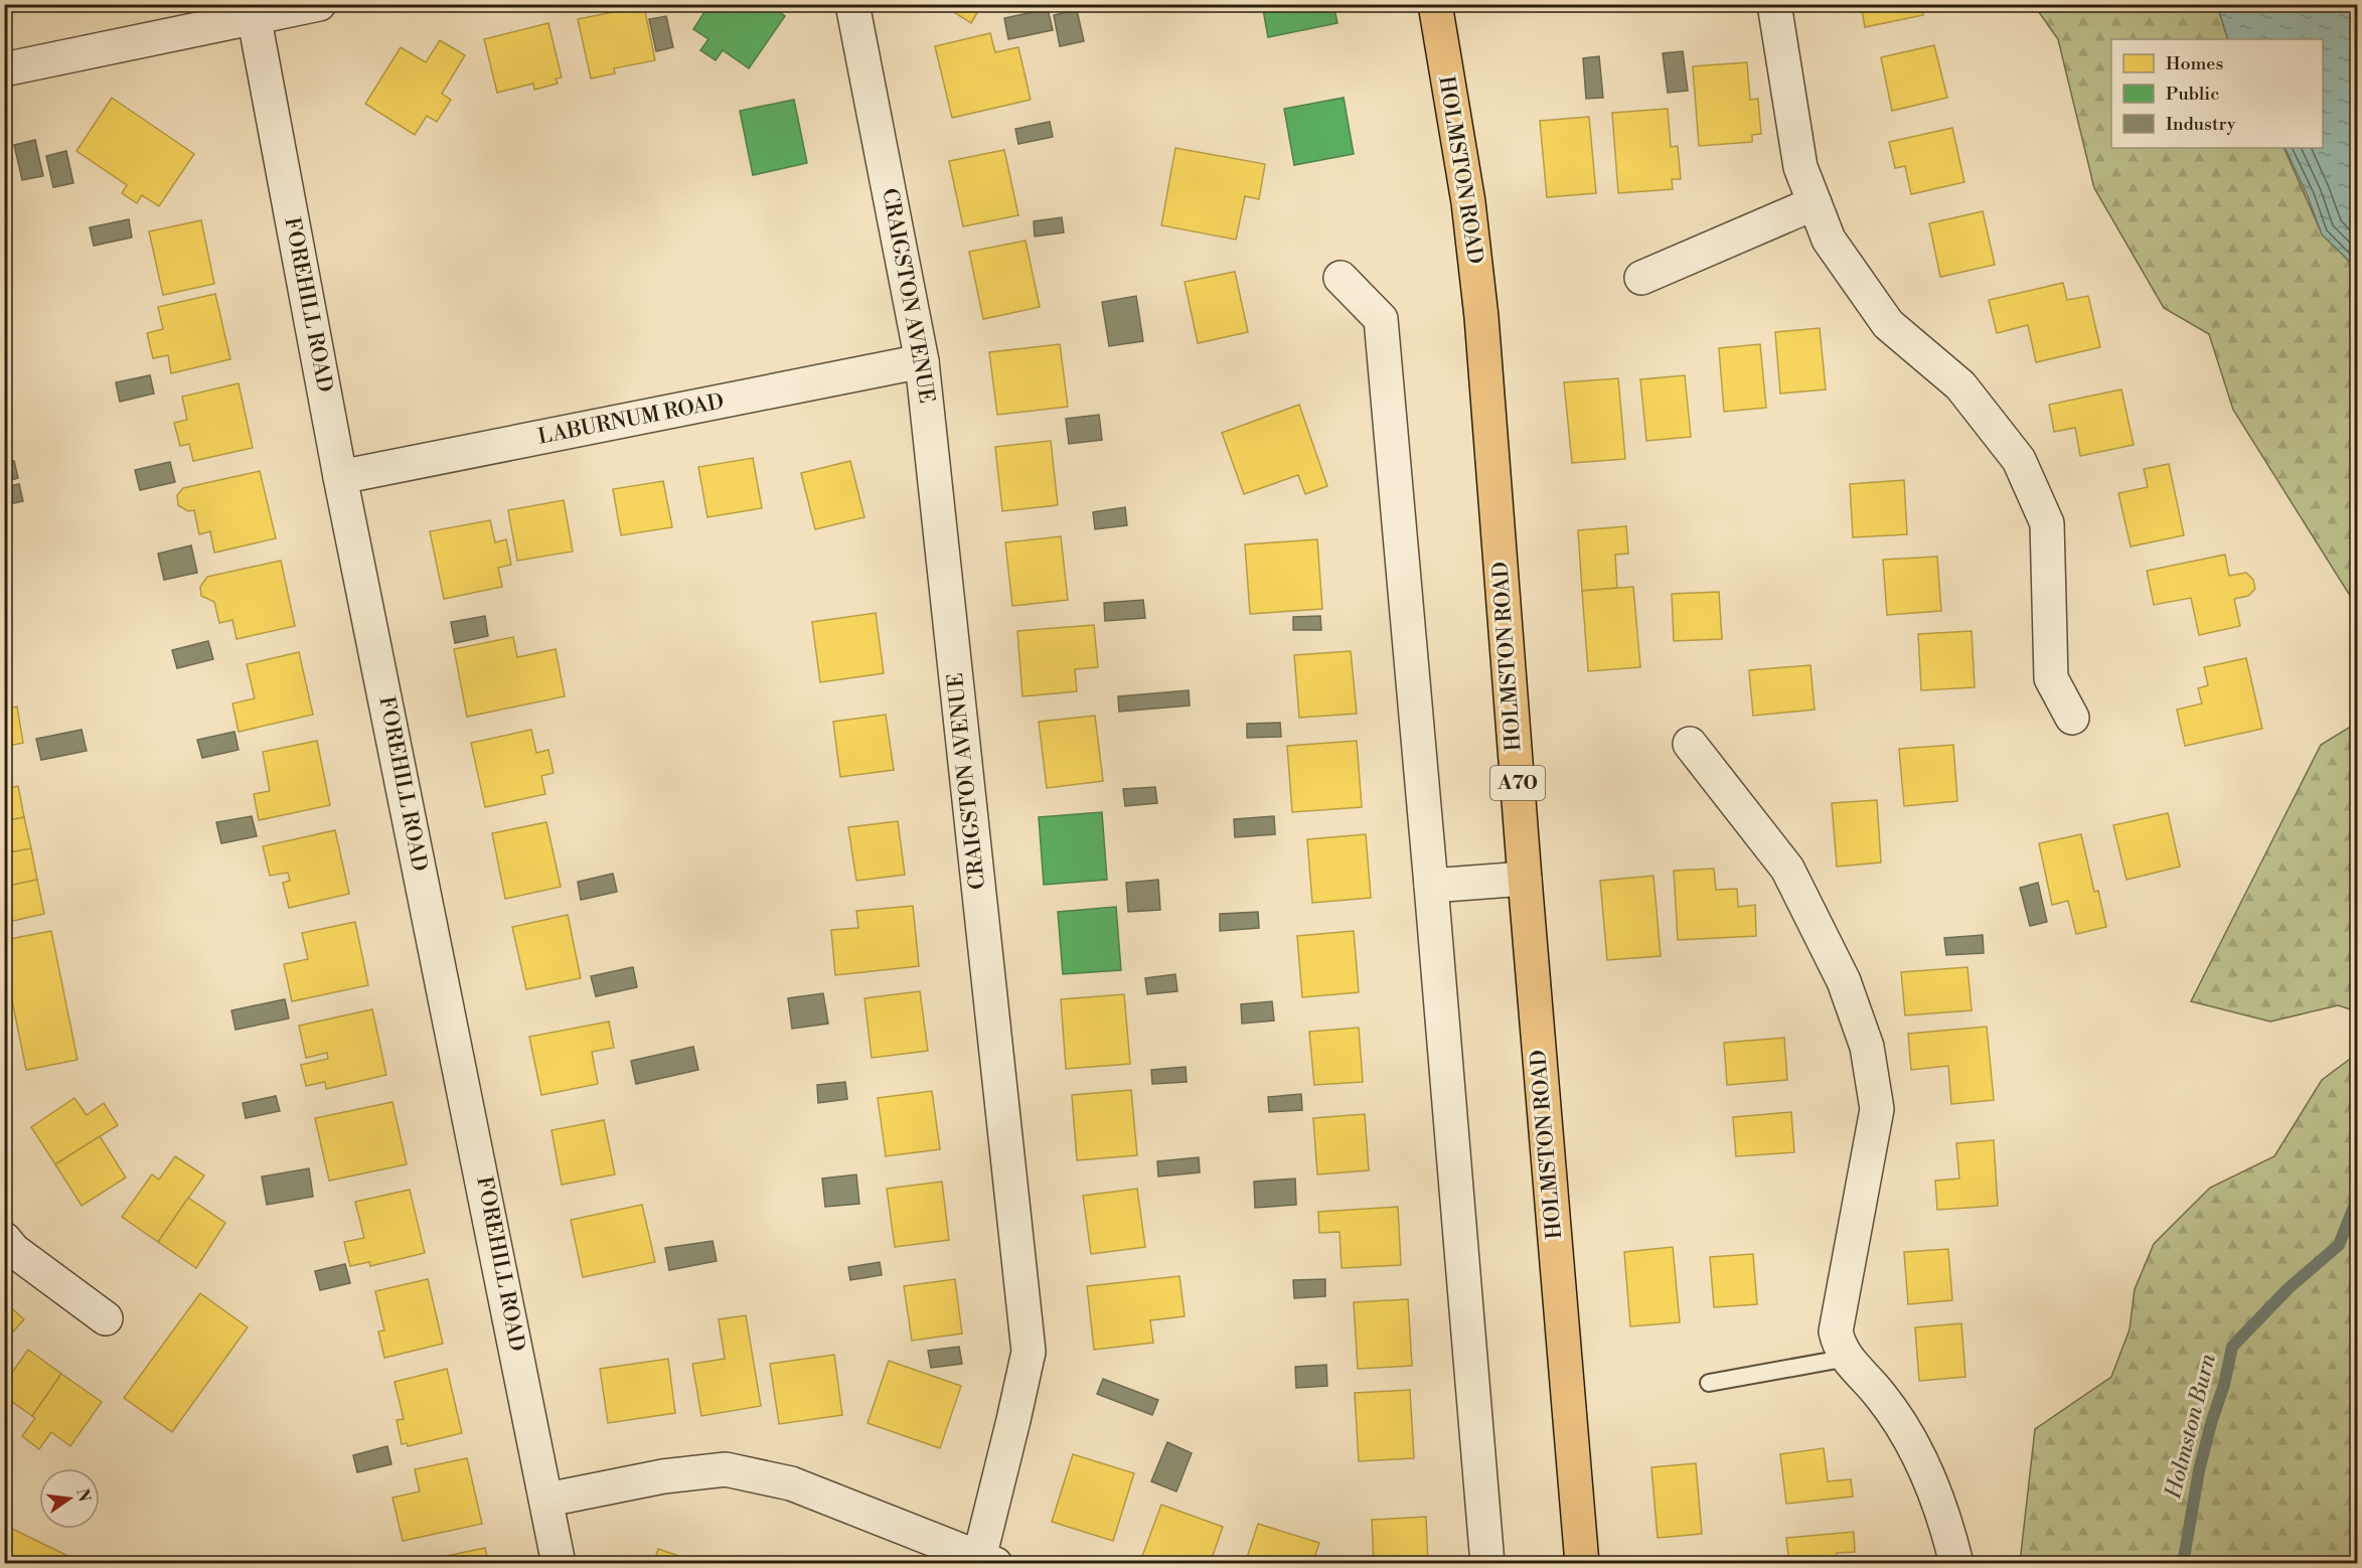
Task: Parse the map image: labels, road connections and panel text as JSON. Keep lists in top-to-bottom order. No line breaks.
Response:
{"streets":{"main road":["HOLMSTON ROAD","A70"],"street":["CRAIGSTON AVENUE","FOREHILL ROAD","LABURNUM ROAD"]},"crossings":[["CRAIGSTON AVENUE","LABURNUM ROAD"],["FOREHILL ROAD","LABURNUM ROAD"]],"water":["Holmston Burn"],"legend":["Homes","Public","Industry"],"north":"right"}
